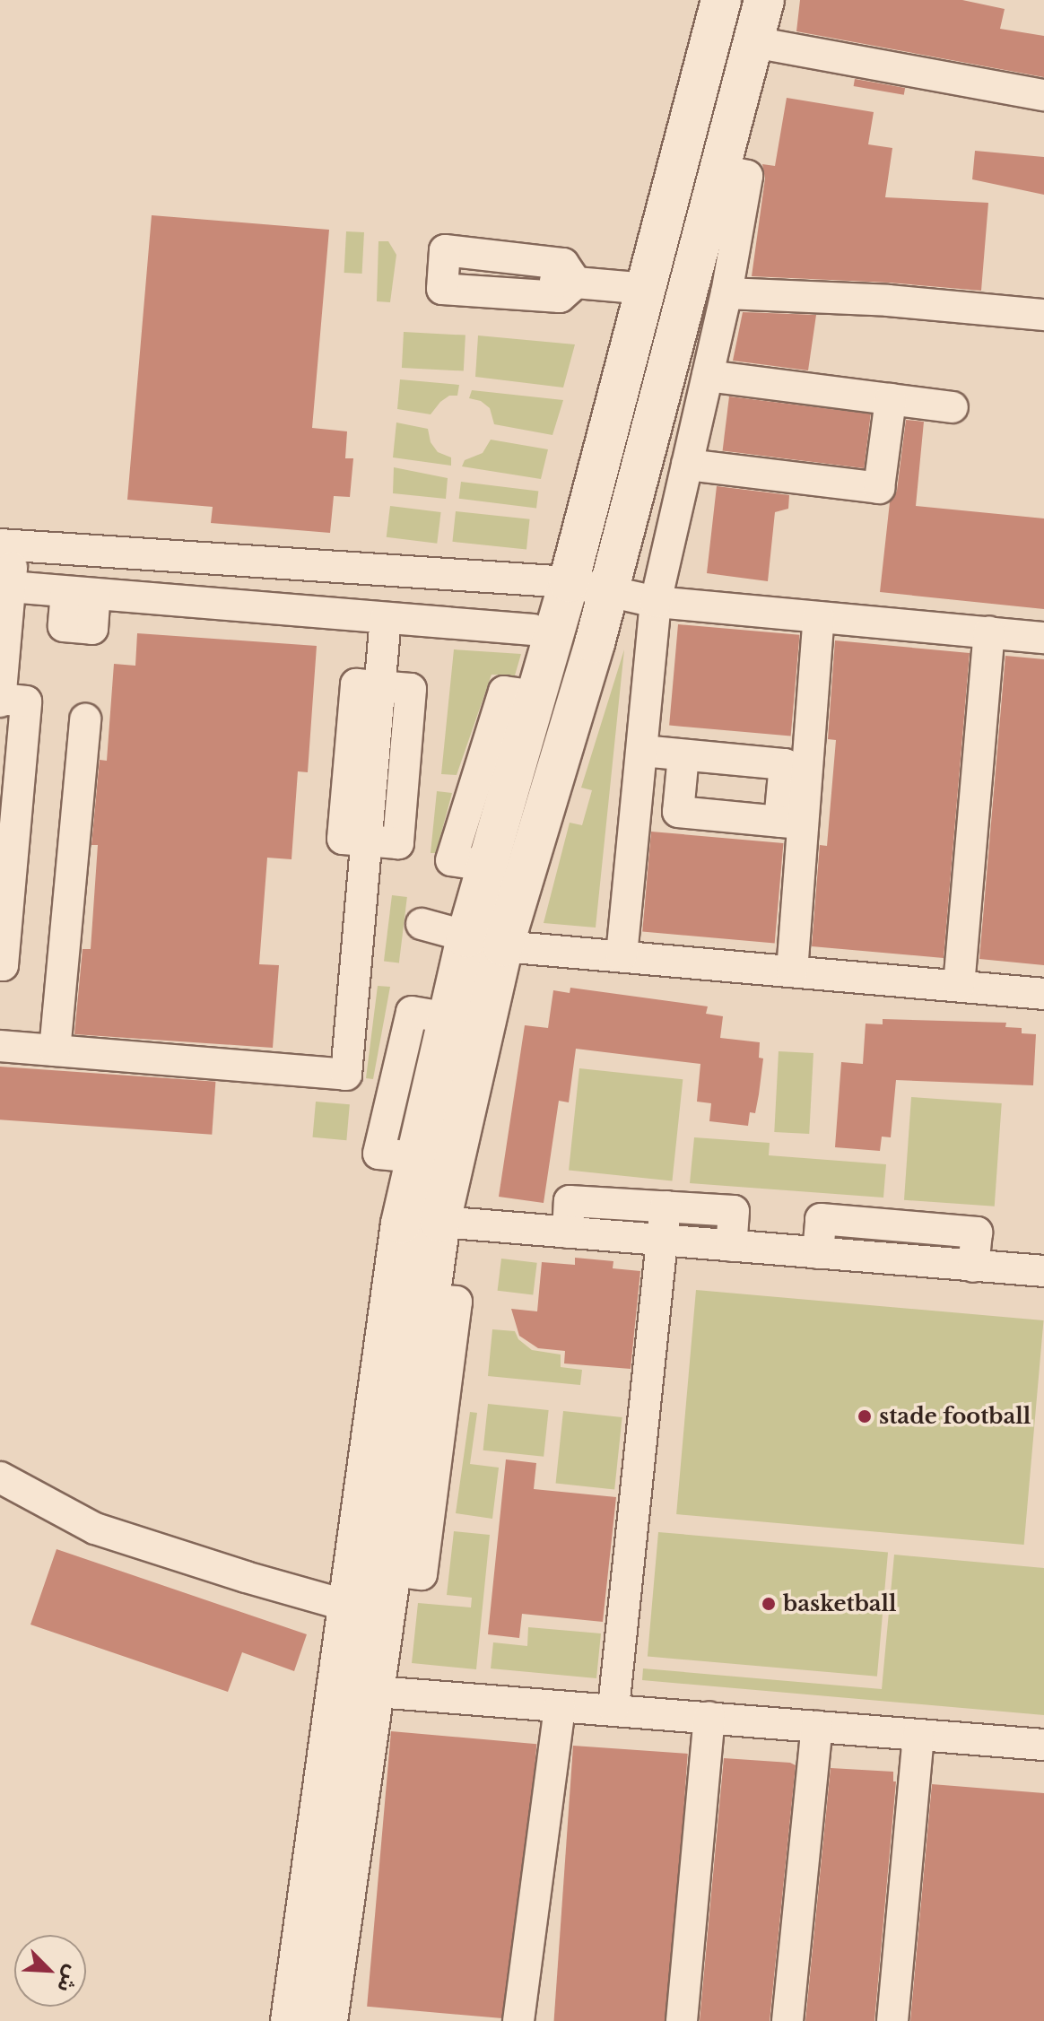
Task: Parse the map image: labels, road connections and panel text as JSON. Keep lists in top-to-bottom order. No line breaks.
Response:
{"places":["stade football","basketball"],"north":"bottom right"}
